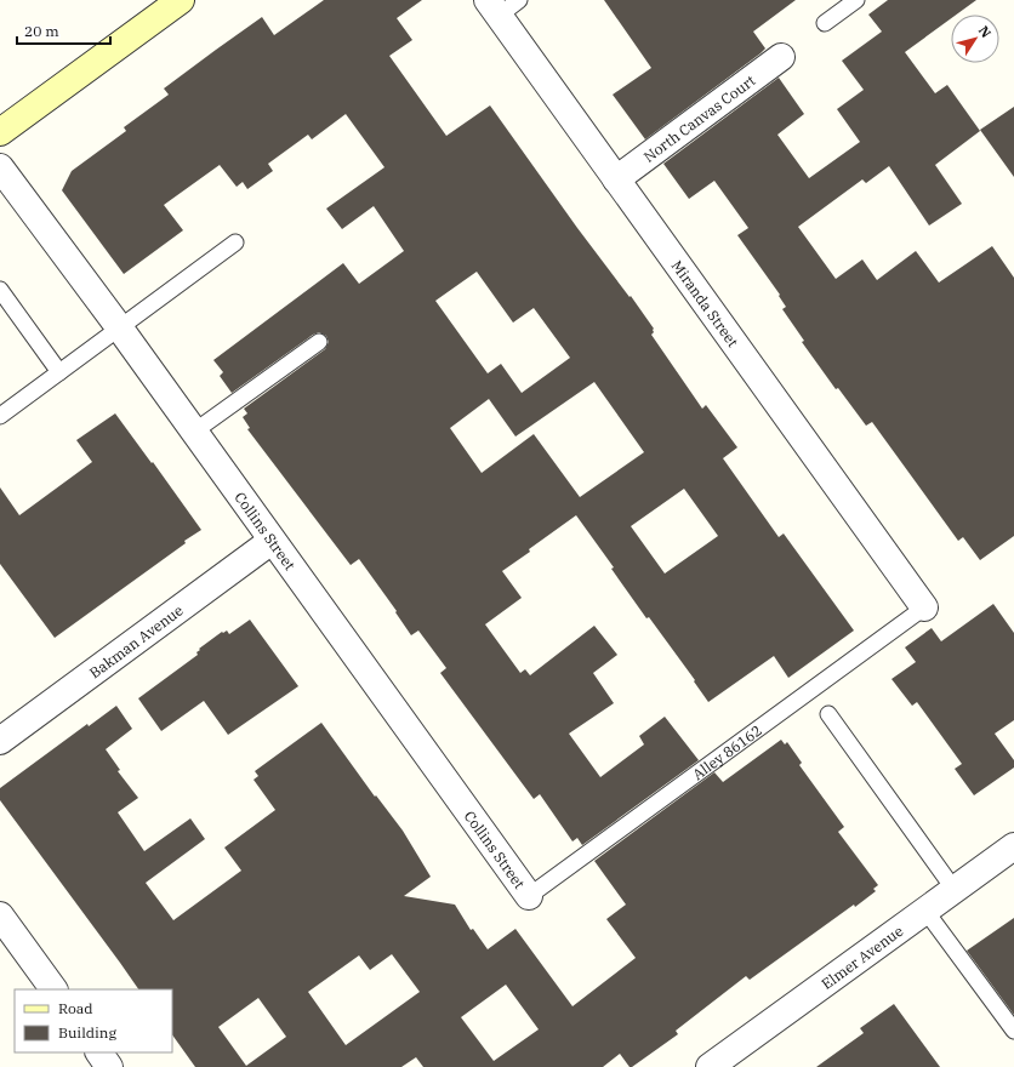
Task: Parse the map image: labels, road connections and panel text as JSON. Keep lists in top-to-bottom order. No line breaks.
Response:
{"streets":{"street":["North Canvas Court","Miranda Street","Collins Street","Bakman Avenue","Elmer Avenue"],"lane":["Alley 86162"]},"crossings":[["North Canvas Court","Miranda Street"],["Miranda Street","Alley 86162"],["Collins Street","Bakman Avenue"],["Collins Street","Alley 86162"]],"legend":["Road","Building"],"scale_bar":"20 m","north":"top right"}
